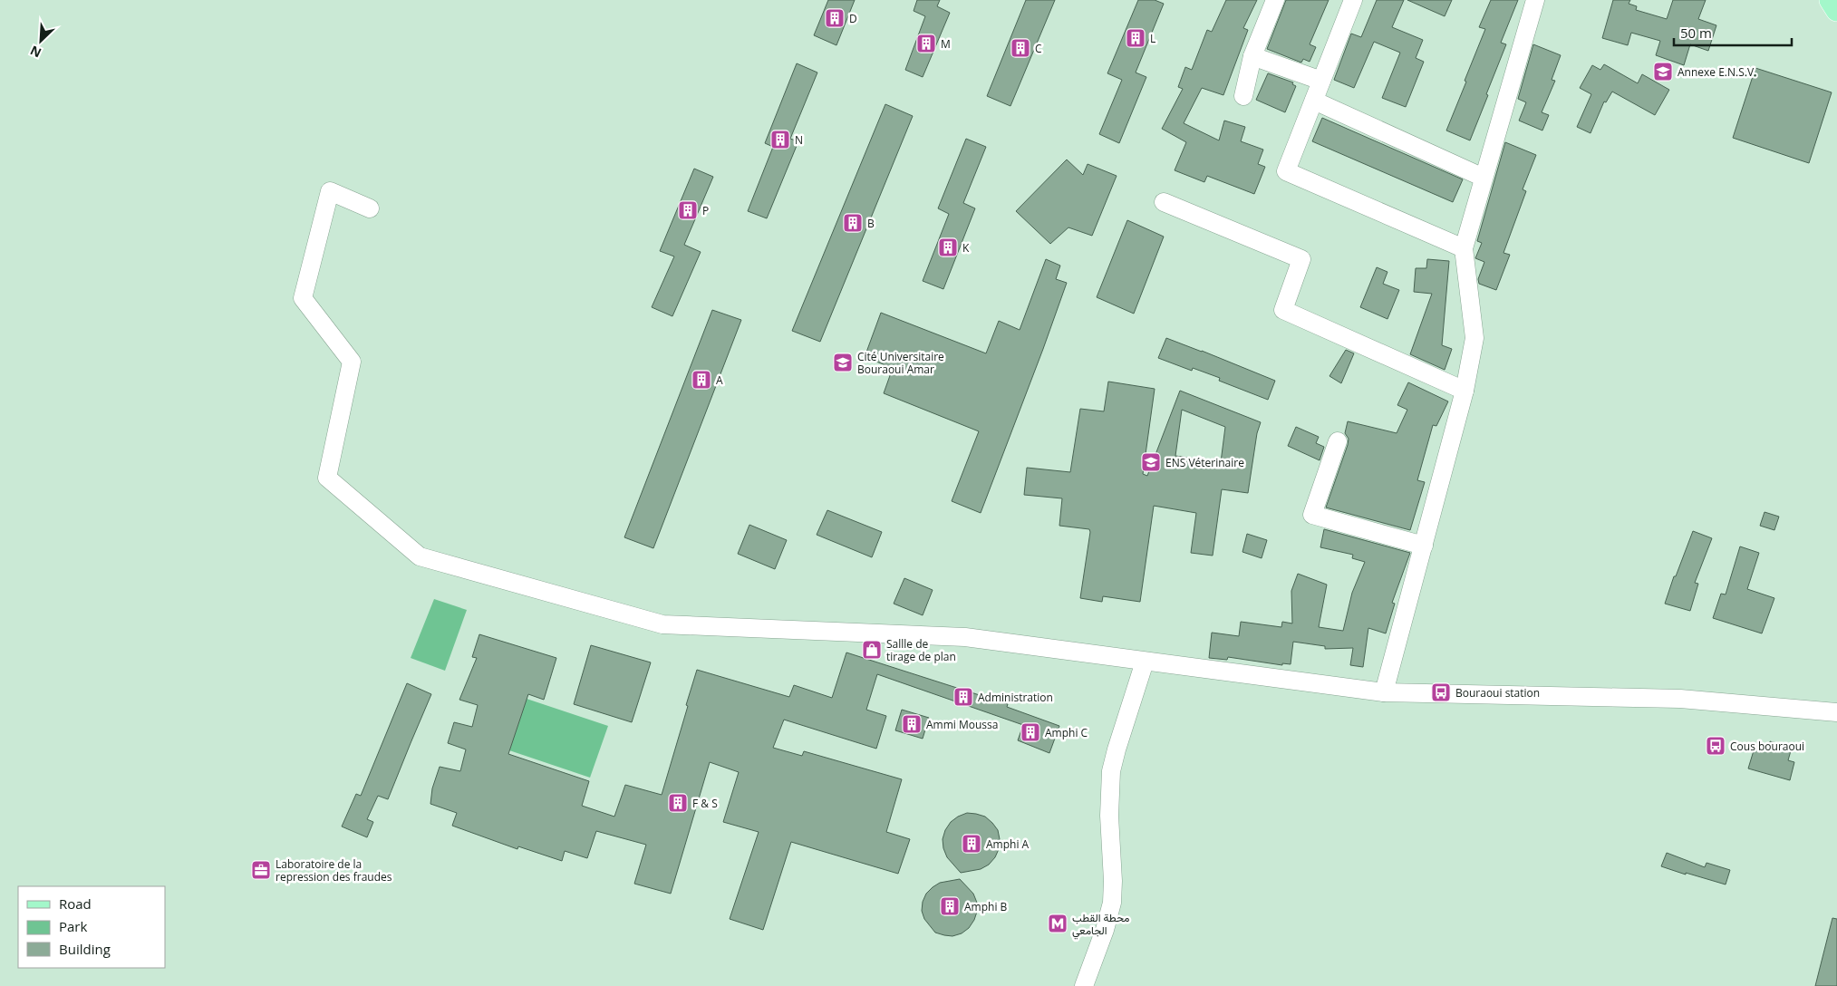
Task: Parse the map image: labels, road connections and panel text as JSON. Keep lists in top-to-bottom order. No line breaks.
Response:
{"places":{"building":["D","L","M","C","N","P","B","K","A","Administration","Ammi Moussa","Amphi C","F & S","Amphi A","Amphi B"],"school or university":["Annexe E.N.S.V.","Cité Universitaire Bouraoui Amar","ENS Véterinaire"],"shop":["Sallle de tirage de plan"],"bus stop":["Bouraoui station","Cous bouraoui"],"office":["Laboratoire de la repression des fraudes"],"metro station":["محطة القطب الجامعي"]},"legend":["Road","Park","Building"],"scale_bar":"50 m","north":"bottom left"}
